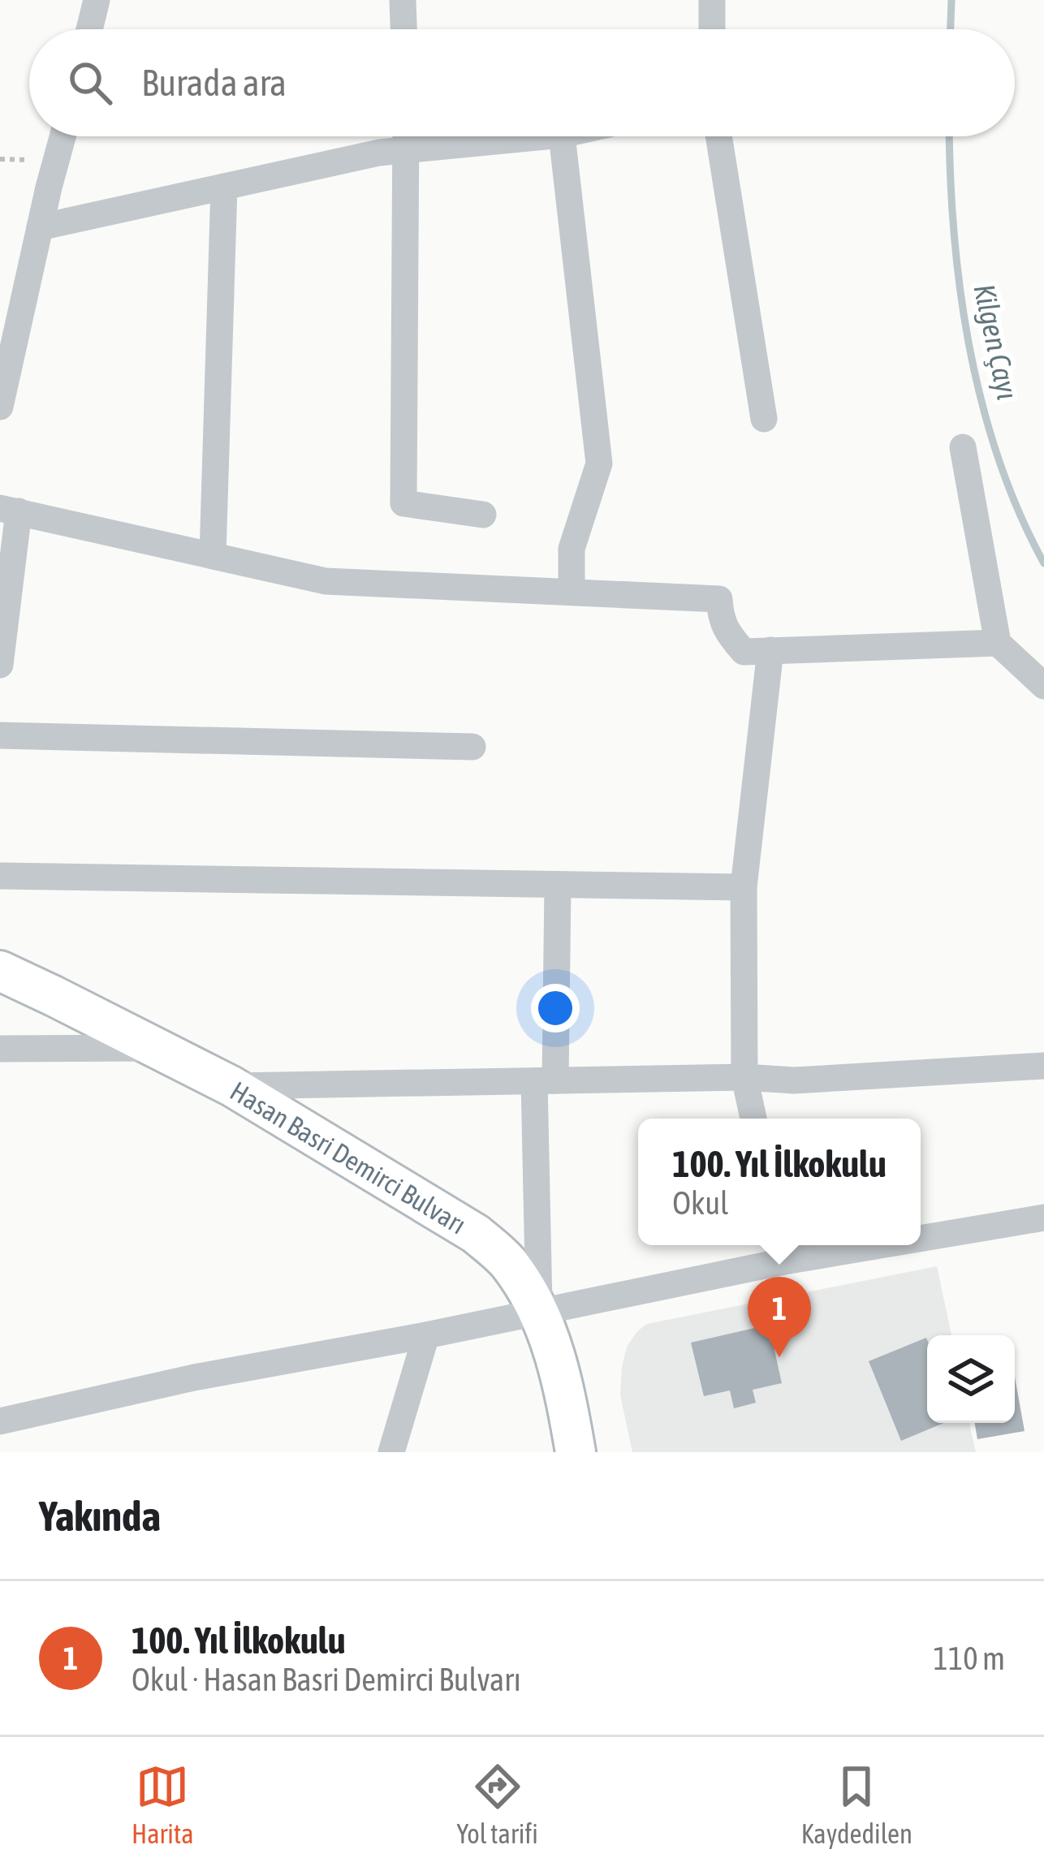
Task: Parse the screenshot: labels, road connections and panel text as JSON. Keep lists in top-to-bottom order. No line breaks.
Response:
{"streets":{"main road":["Hasan Basri Demirci Bulvarı"]},"water":["Kilgen Çayı"],"page":{"search":"Burada ara","popup":["100. Yıl İlkokulu","Okul"],"pins":"1","heading":"Yakında","list":[{"mark":"1","name":"100. Yıl İlkokulu","note":"Okul · Hasan Basri Demirci Bulvarı","value":"110 m"}],"nav":["Harita","Yol tarifi","Kaydedilen"]}}
